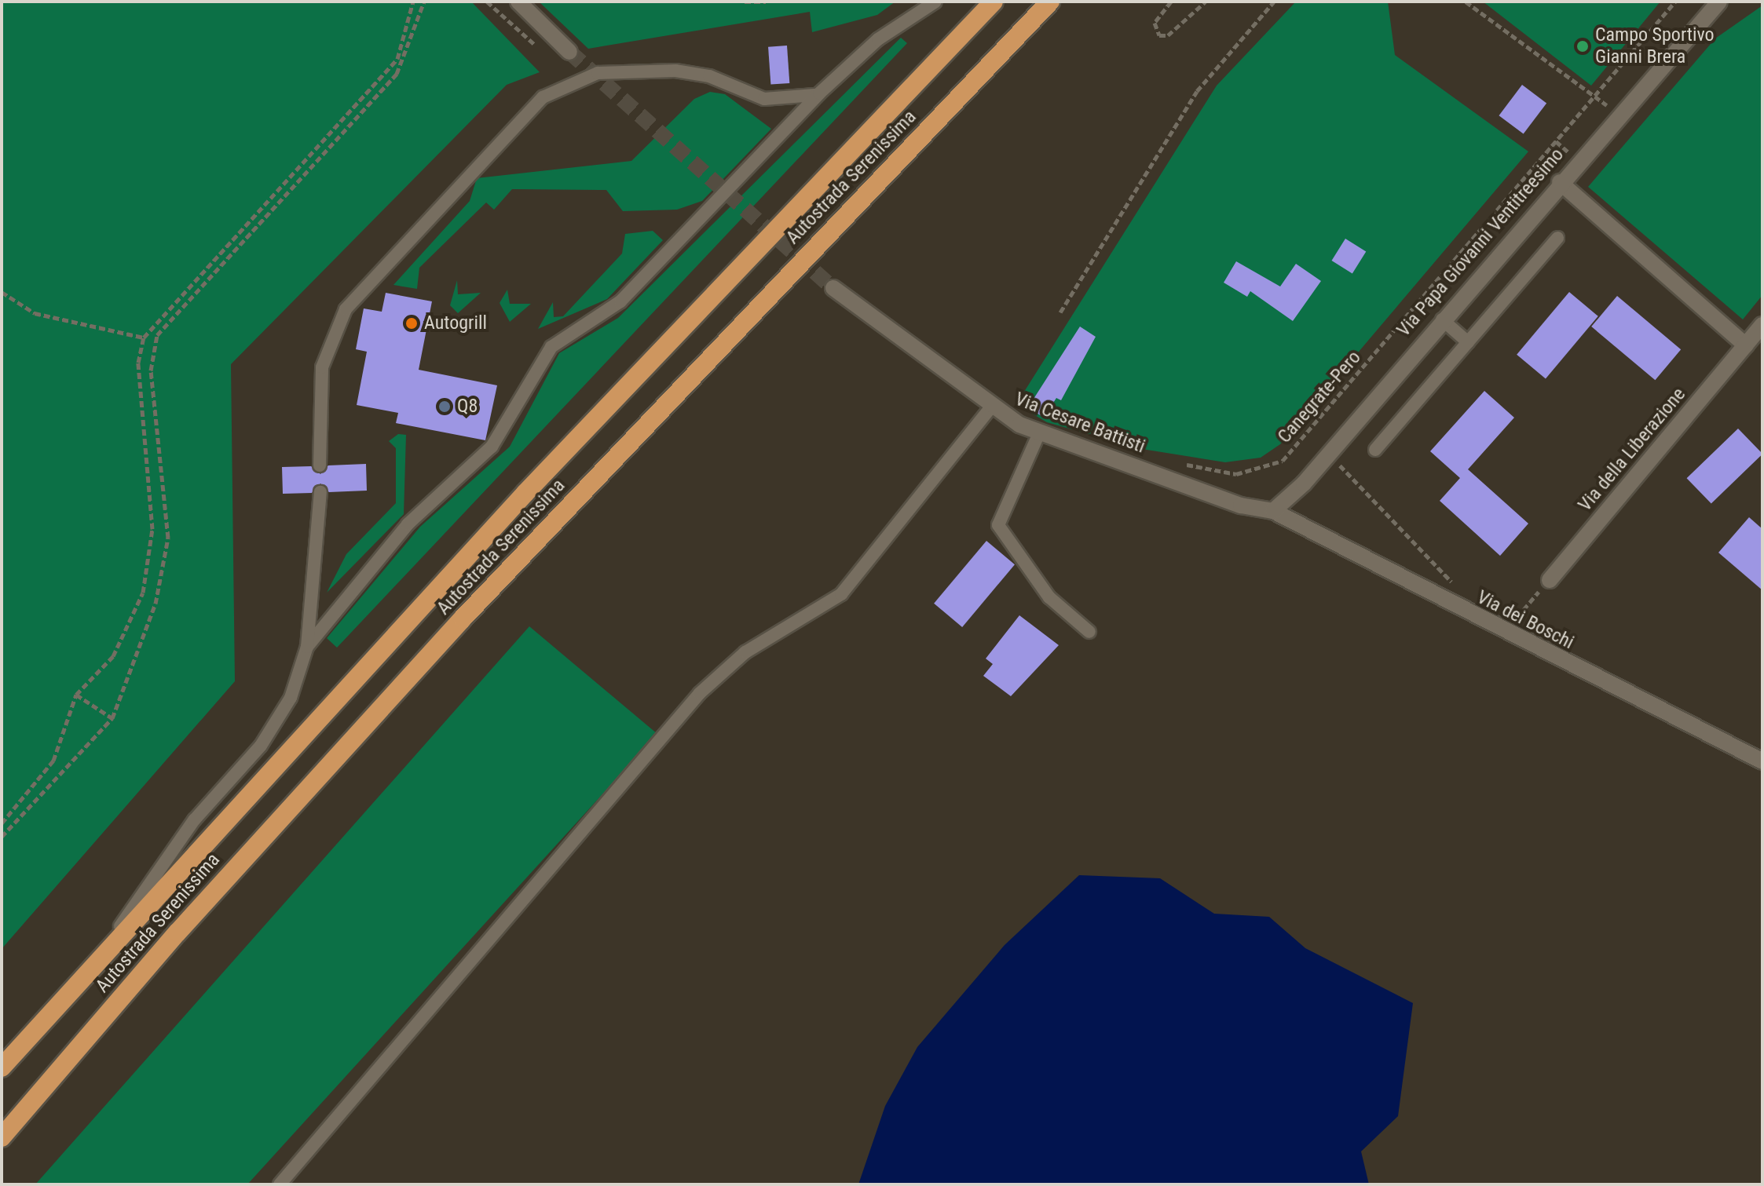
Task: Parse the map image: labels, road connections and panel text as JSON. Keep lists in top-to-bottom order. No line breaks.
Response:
{"streets":{"highway":["Autostrada Serenissima"],"street":["Via Papa Giovanni Ventitreesimo","Via Cesare Battisti","Via della Liberazione","Via dei Boschi"],"path":["Canegrate-Pero"]},"crossings":[["Via Papa Giovanni Ventitreesimo","Via Cesare Battisti"],["Via Papa Giovanni Ventitreesimo","Via dei Boschi"],["Via Cesare Battisti","Via dei Boschi"]],"places":["Campo Sportivo Gianni Brera","Autogrill","Q8"]}
